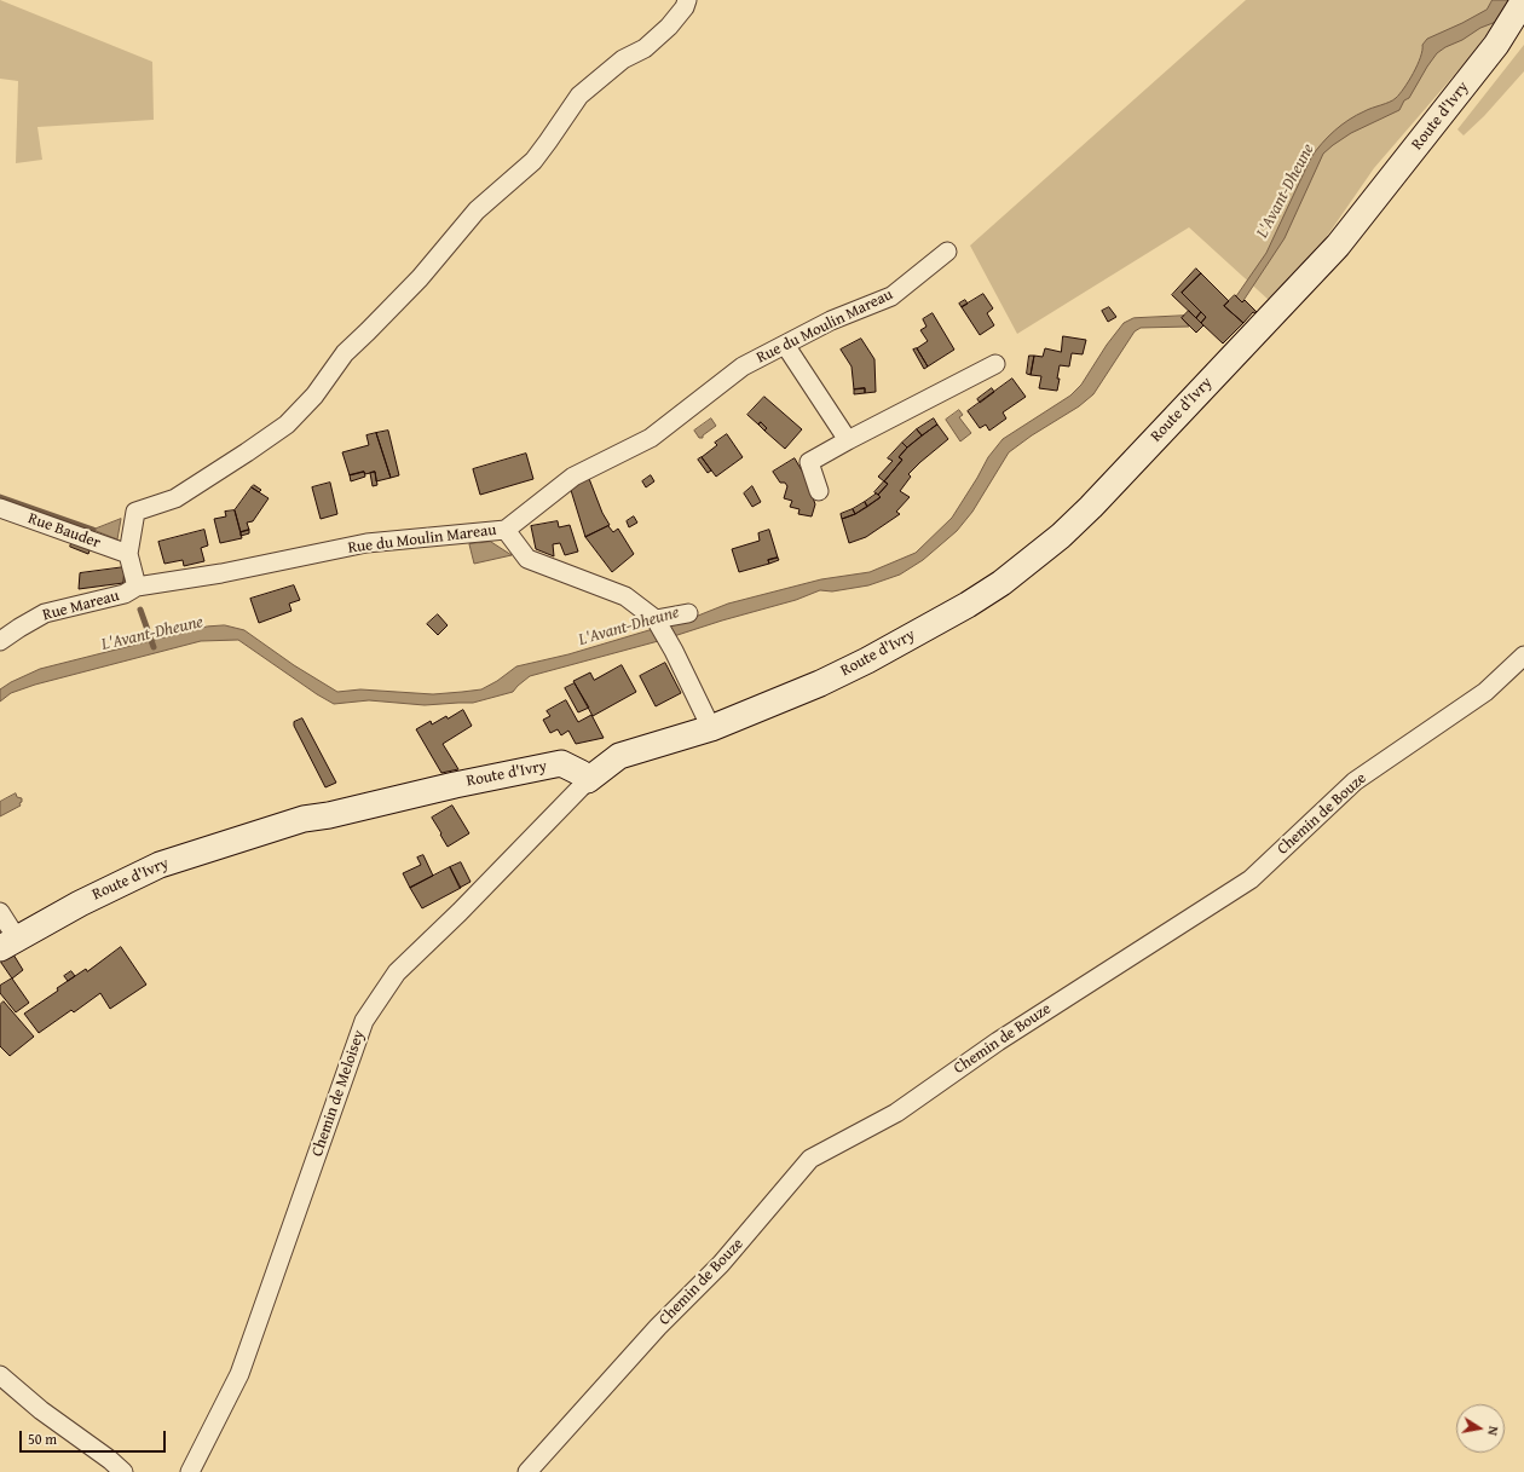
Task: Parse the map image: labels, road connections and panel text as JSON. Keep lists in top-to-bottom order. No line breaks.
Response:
{"streets":{"main road":["Route d'Ivry"],"street":["Rue du Moulin Mareau","Rue Bauder","Rue Mareau","Chemin de Bouze","Chemin de Meloisey"]},"crossings":[["Route d'Ivry","Chemin de Meloisey"],["Rue du Moulin Mareau","Rue Mareau"]],"water":["L'Avant-Dheune"],"scale_bar":"50 m","north":"right"}
